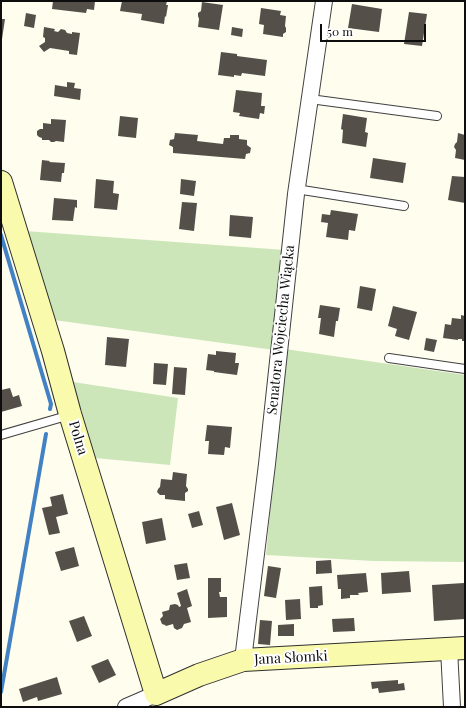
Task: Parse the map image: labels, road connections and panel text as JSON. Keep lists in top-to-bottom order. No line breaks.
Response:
{"streets":{"street":["Senatora Wojciecha Wiącka","Polna","Jana Słomki"]},"crossings":[["Senatora Wojciecha Wiącka","Jana Słomki"],["Polna","Jana Słomki"]],"scale_bar":"50 m"}
